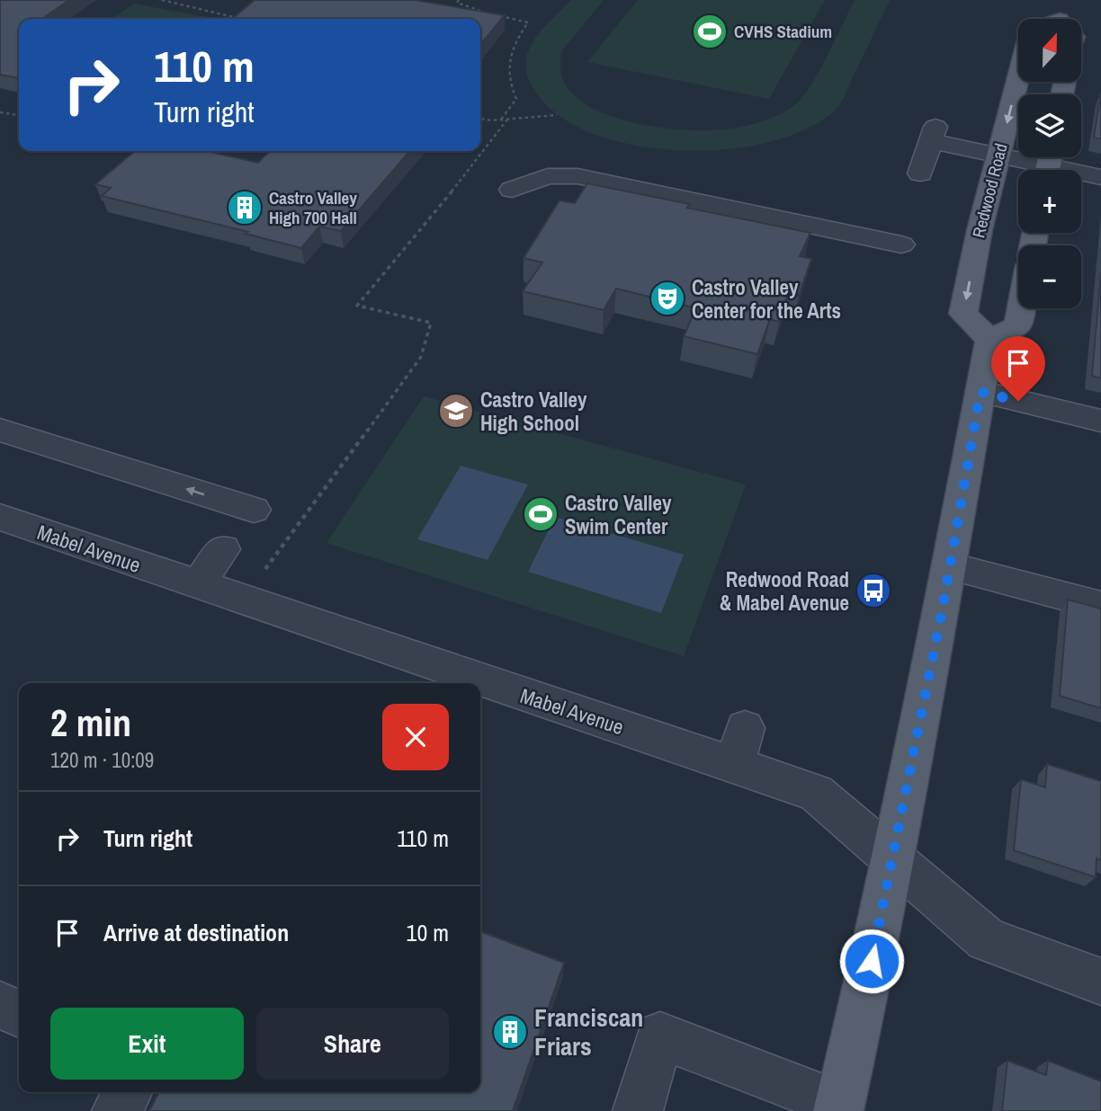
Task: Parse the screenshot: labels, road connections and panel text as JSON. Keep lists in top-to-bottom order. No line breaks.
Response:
{"streets":{"main road":["Redwood Road"],"street":["Mabel Avenue"]},"one_way":["Redwood Road"],"places":{"sports":["CVHS Stadium","Castro Valley Swim Center"],"building":["Castro Valley High 700 Hall","Franciscan Friars"],"theatre":["Castro Valley Center for the Arts"],"school or university":["Castro Valley High School"],"bus stop":["Redwood Road & Mabel Avenue"]},"north":"top","page":{"map_buttons":["+","−"],"turn":["110 m","Turn right"],"heading":["2 min","120 m · 10:09"],"list":[{"name":"Turn right","value":"110 m"},{"name":"Arrive at destination","value":"10 m"}],"buttons":["Exit","Share"]}}
